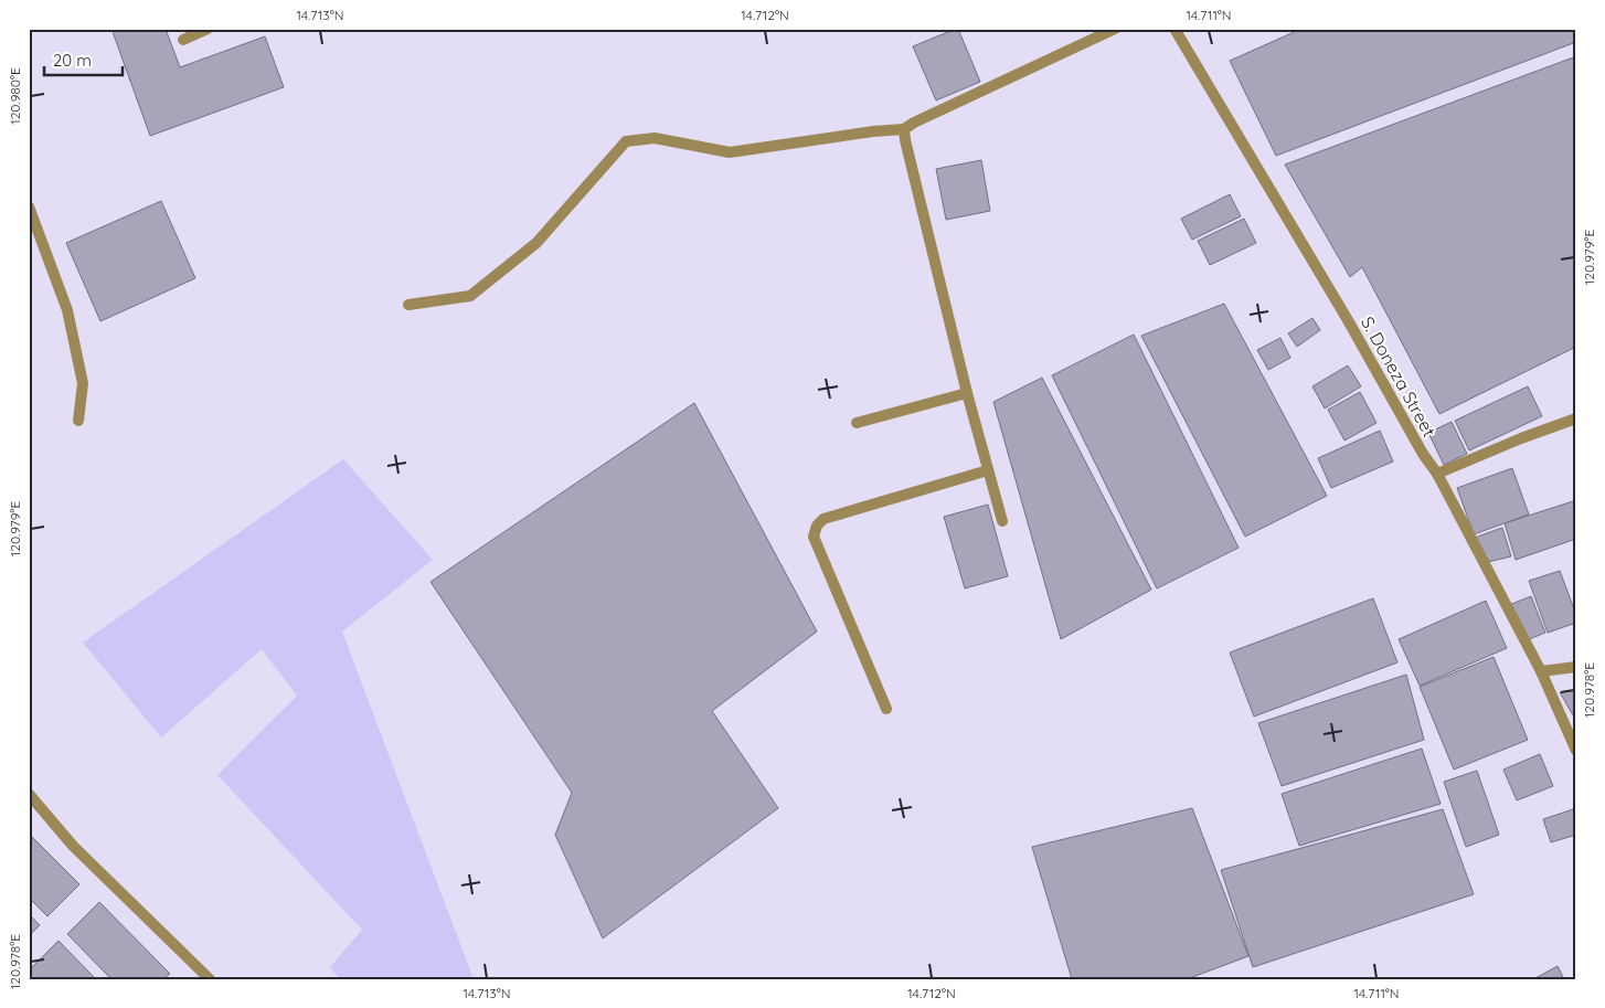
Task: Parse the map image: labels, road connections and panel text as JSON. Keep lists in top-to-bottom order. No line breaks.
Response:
{"streets":{"street":["S. Doneza Street"]},"scale_bar":"20 m","coordinates":["14.713°N","14.712°N","14.711°N","120.980°E","120.979°E","120.978°E"]}
